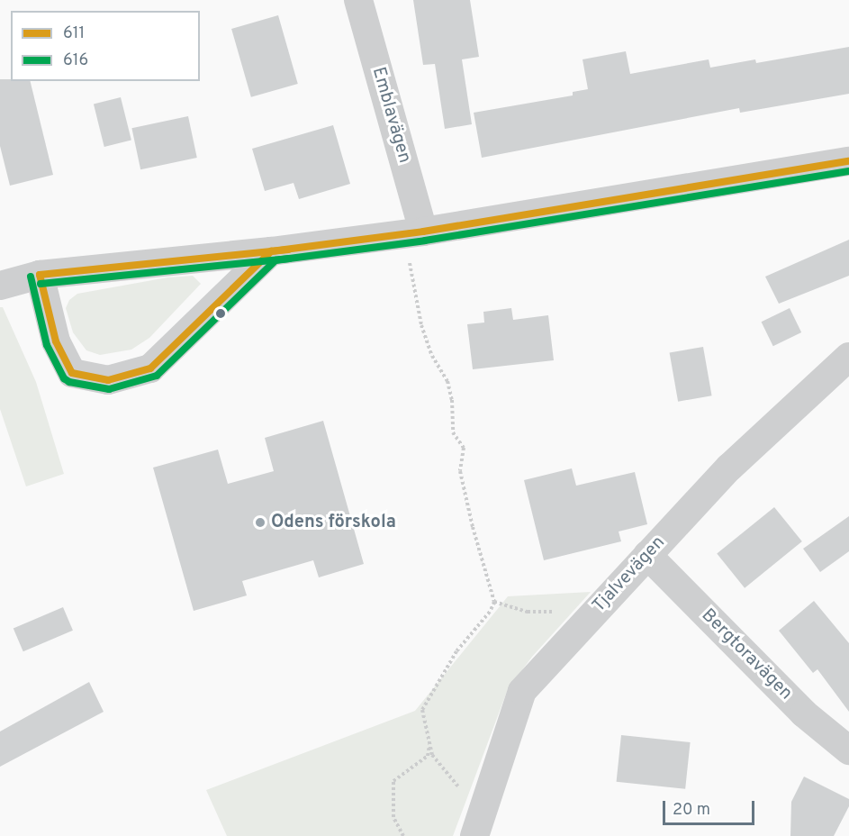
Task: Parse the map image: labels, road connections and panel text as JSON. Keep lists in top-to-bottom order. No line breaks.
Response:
{"streets":{"street":["Emblavägen","Tjalvevägen","Bergtoravägen"]},"crossings":[["Tjalvevägen","Bergtoravägen"]],"places":["Odens förskola"],"lines":["transit line 611","transit line 616"],"legend":["611","616"],"scale_bar":"20 m"}
